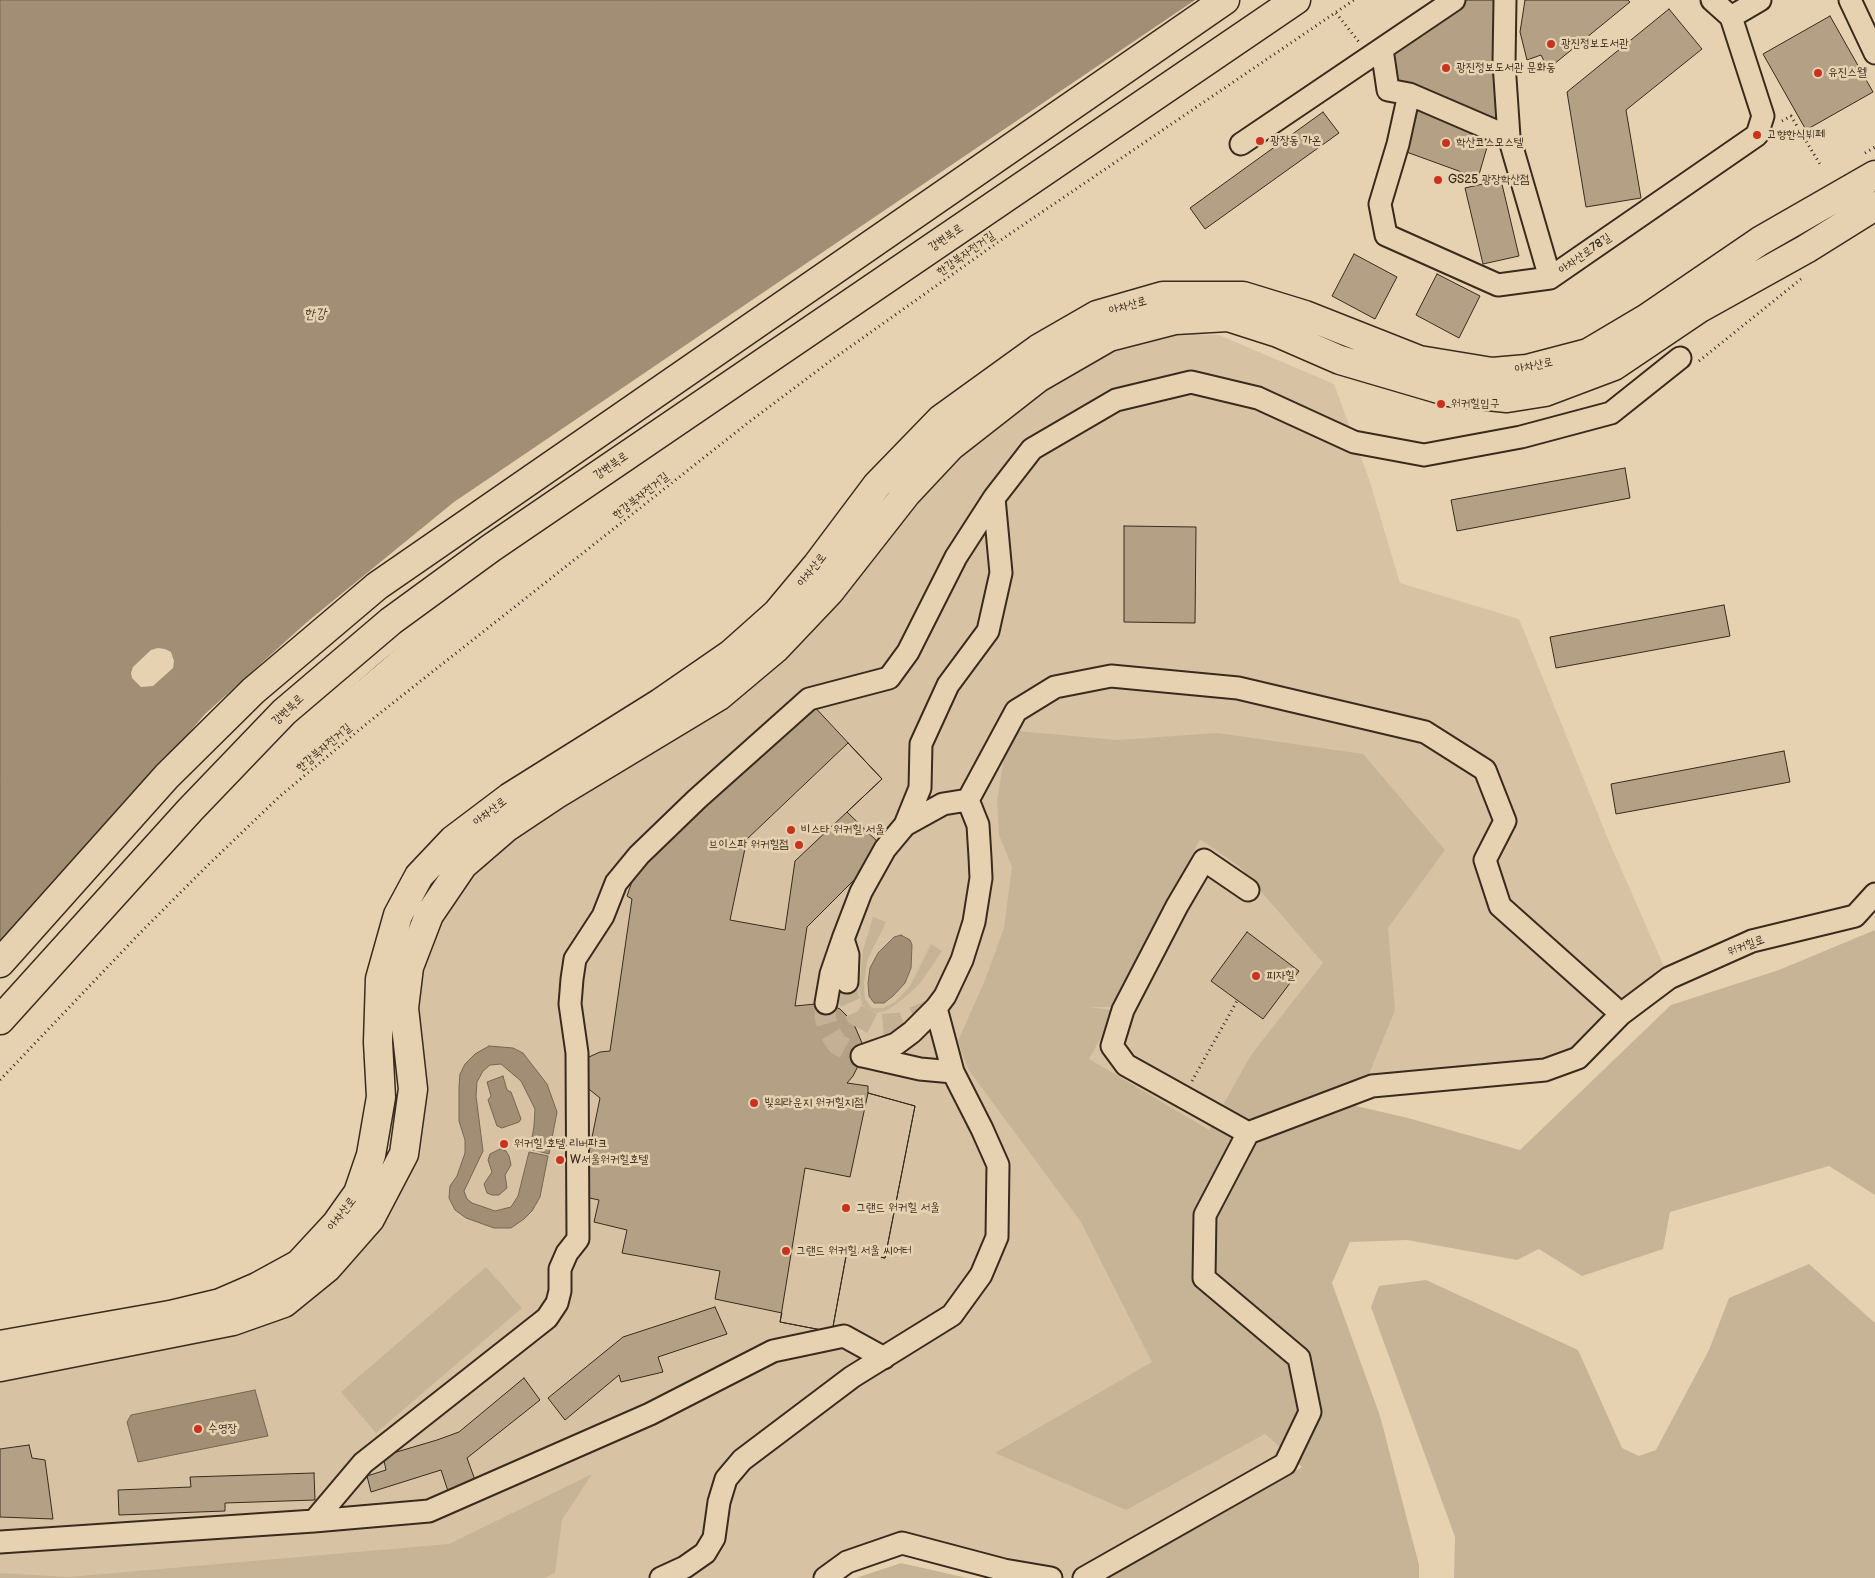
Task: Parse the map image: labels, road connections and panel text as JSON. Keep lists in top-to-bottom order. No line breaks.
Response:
{"streets":{"main road":["강변북로","아차산로"],"street":["아차산로78길","워커힐로"],"path":["한강북자전거길"]},"water":["한강"],"places":["광진정보도서관","광진정보도서관 문화동","유진스웰","고향한식뷔페","광장동 가온","학산코스모스텔","GS25 광장학산점","워커힐입구","비스타 워커힐 서울","브이스파 워커힐점","피자힐","빛의라운지 워커힐지점","워커힐 호텔 리버파크","W서울워커힐호텔","그랜드 워커힐 서울","그랜드 워커힐 서울 씨어터","수영장"]}
